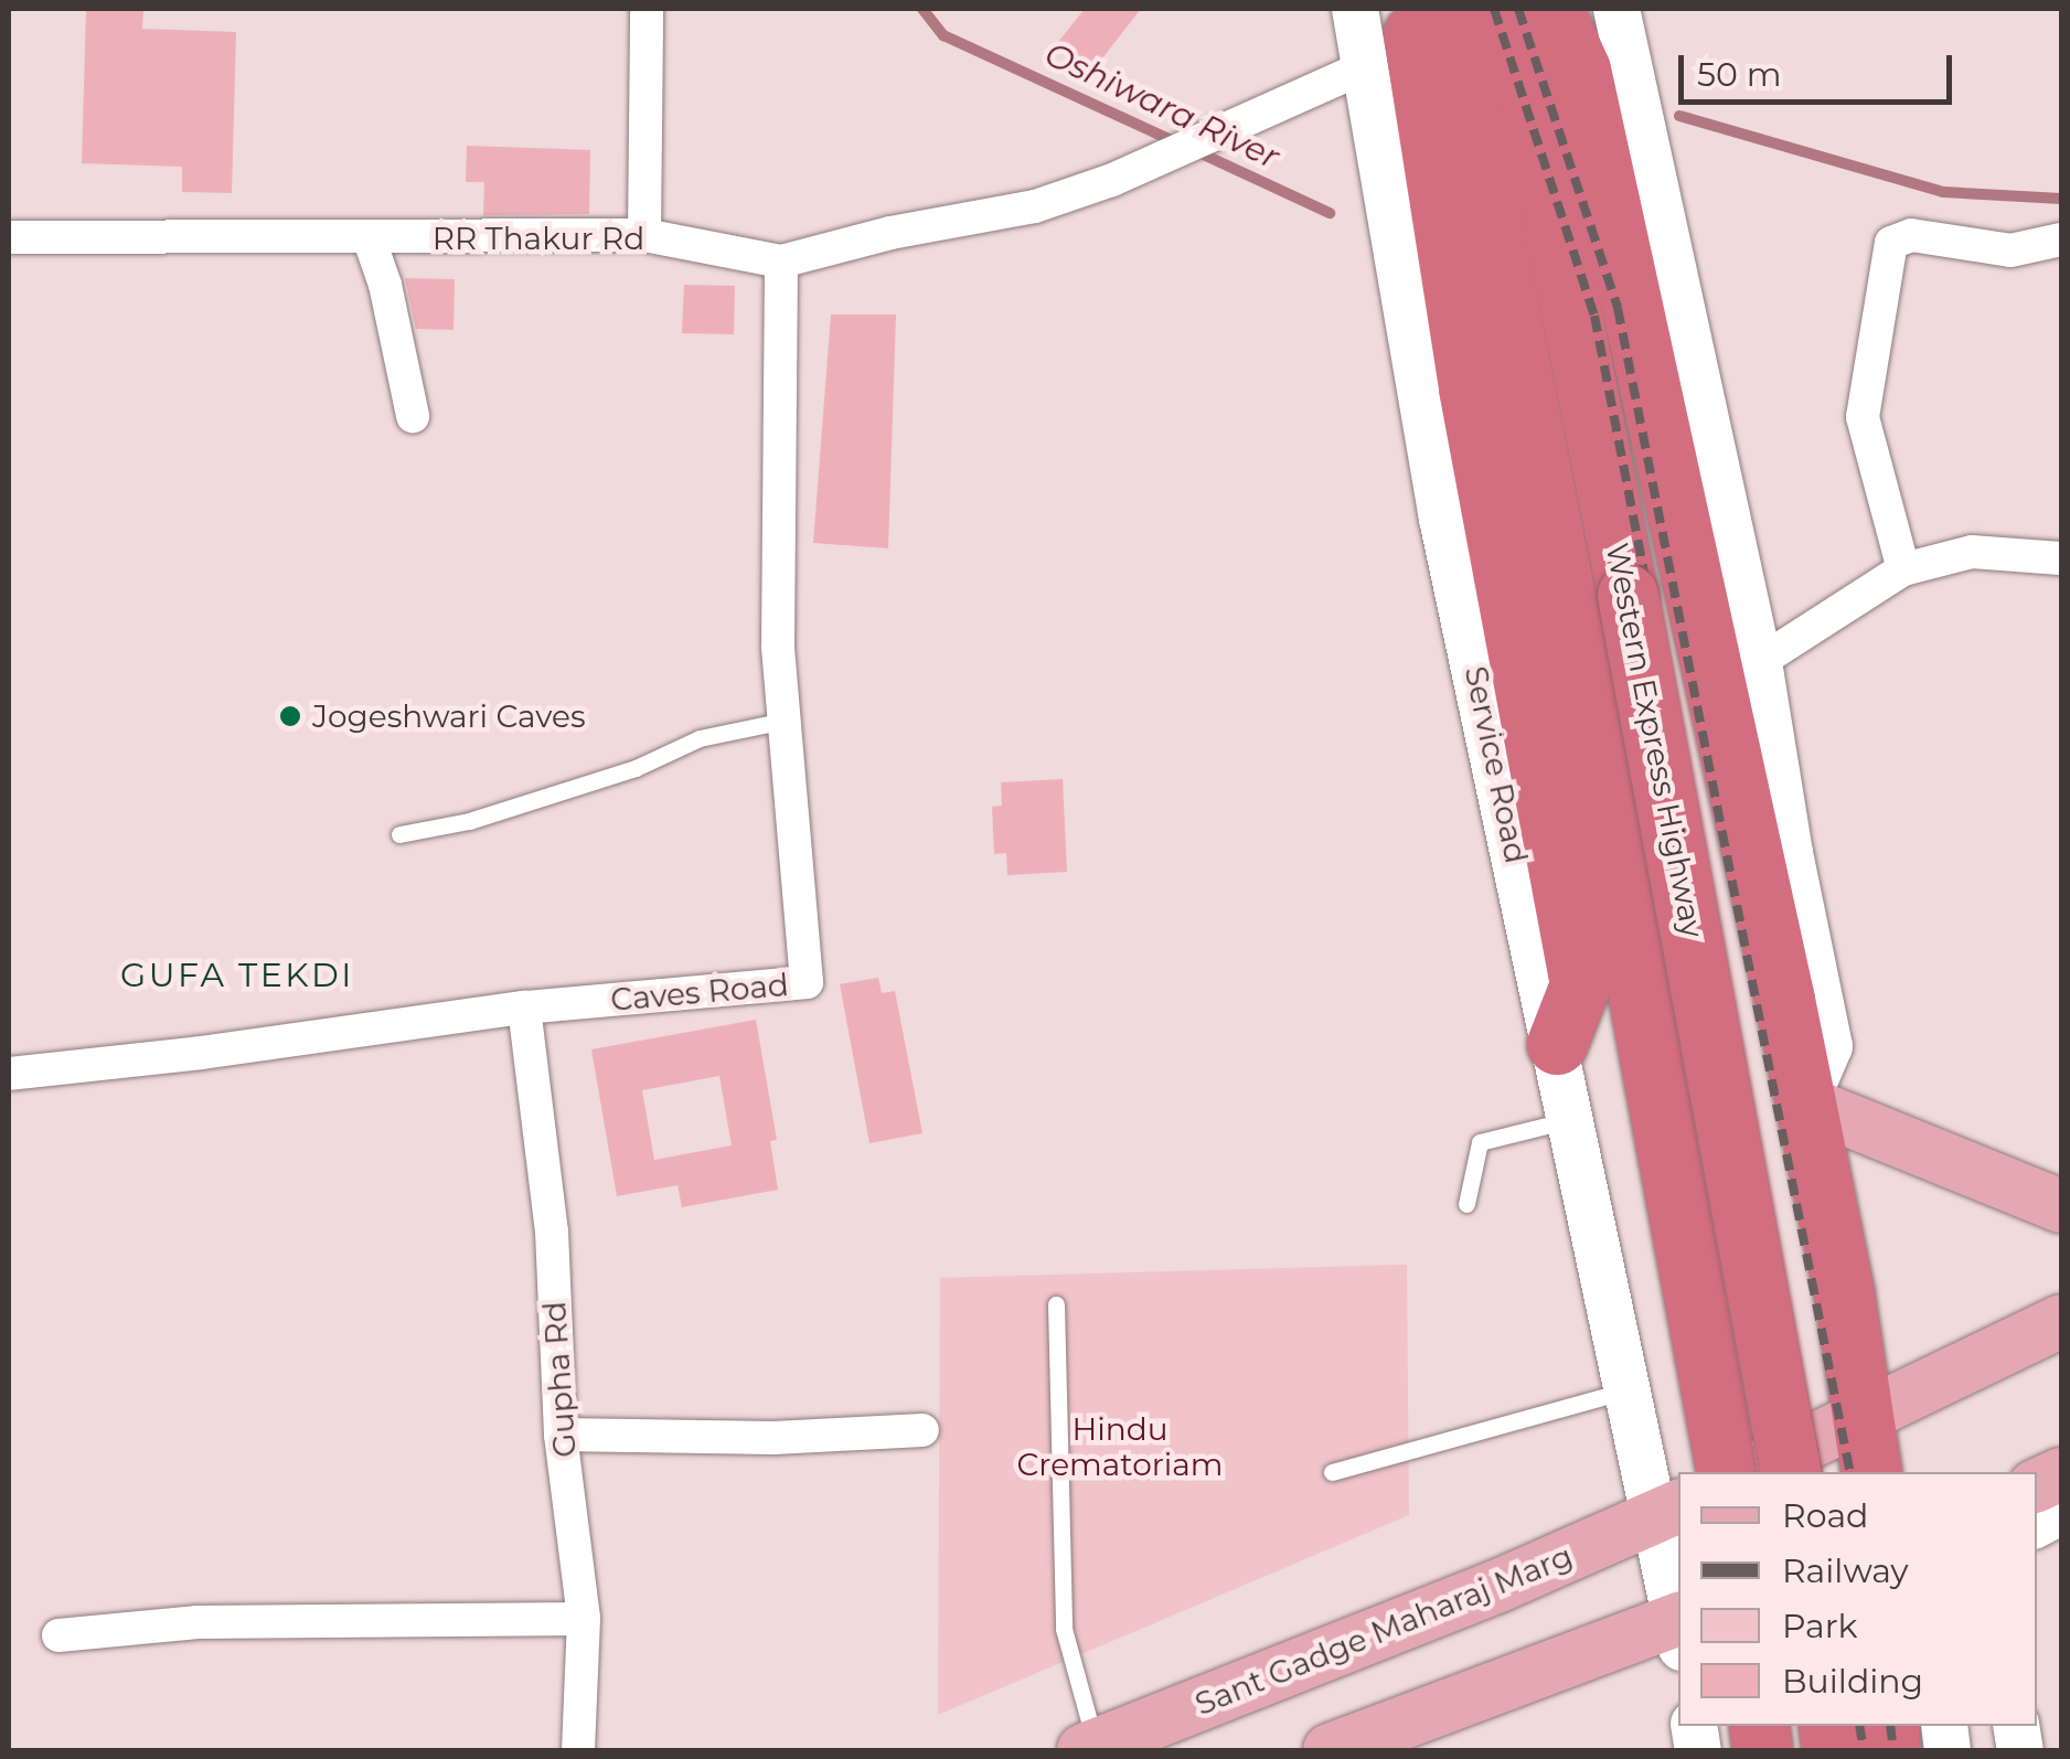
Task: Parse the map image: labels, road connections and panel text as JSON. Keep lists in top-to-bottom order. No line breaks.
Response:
{"streets":{"highway":["Western Express Highway"],"main road":["Sant Gadge Maharaj Marg"],"street":["RR Thakur Rd","Service Road","Caves Road","Gupha Rd"]},"crossings":[["RR Thakur Rd","Service Road"],["RR Thakur Rd","Caves Road"],["Service Road","Sant Gadge Maharaj Marg"],["Caves Road","Gupha Rd"]],"districts":["GUFA TEKDI"],"water":["Oshiwara River"],"parks":["Hindu Crematoriam"],"places":["Jogeshwari Caves"],"legend":["Road","Railway","Park","Building"],"scale_bar":"50 m"}
